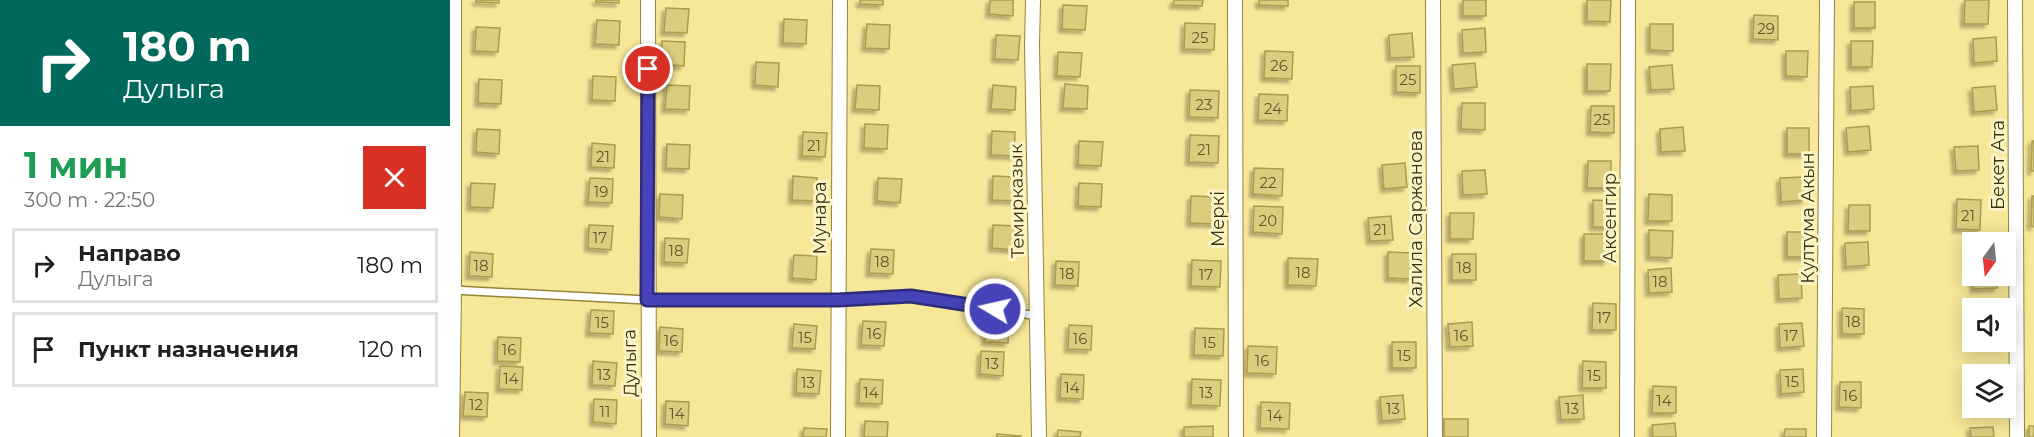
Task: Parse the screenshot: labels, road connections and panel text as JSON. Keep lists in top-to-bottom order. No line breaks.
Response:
{"streets":{"street":["Бекет Ата","Темирказык","Мунара","Аксенгир","Култума Акын","Меркі","Халила Саржанова","Дулыга"]},"house_numbers":["29","25","26","25","23","24","25","21","21","21","22","19","21","20","21","17","18","18","18","18","18","18","17","18","17","18","15","16","16","17","15","16","16","15","16","15","16","13","13","15","14","15","13","14","14","13","16","14","12","13","13","11","14","14"],"north":"bottom","page":{"turn":["180 m","Дулыга"],"heading":["1 мин","300 m · 22:50"],"list":[{"name":"Направо","note":"Дулыга","value":"180 m"},{"name":"Пункт назначения","value":"120 m"}]}}
